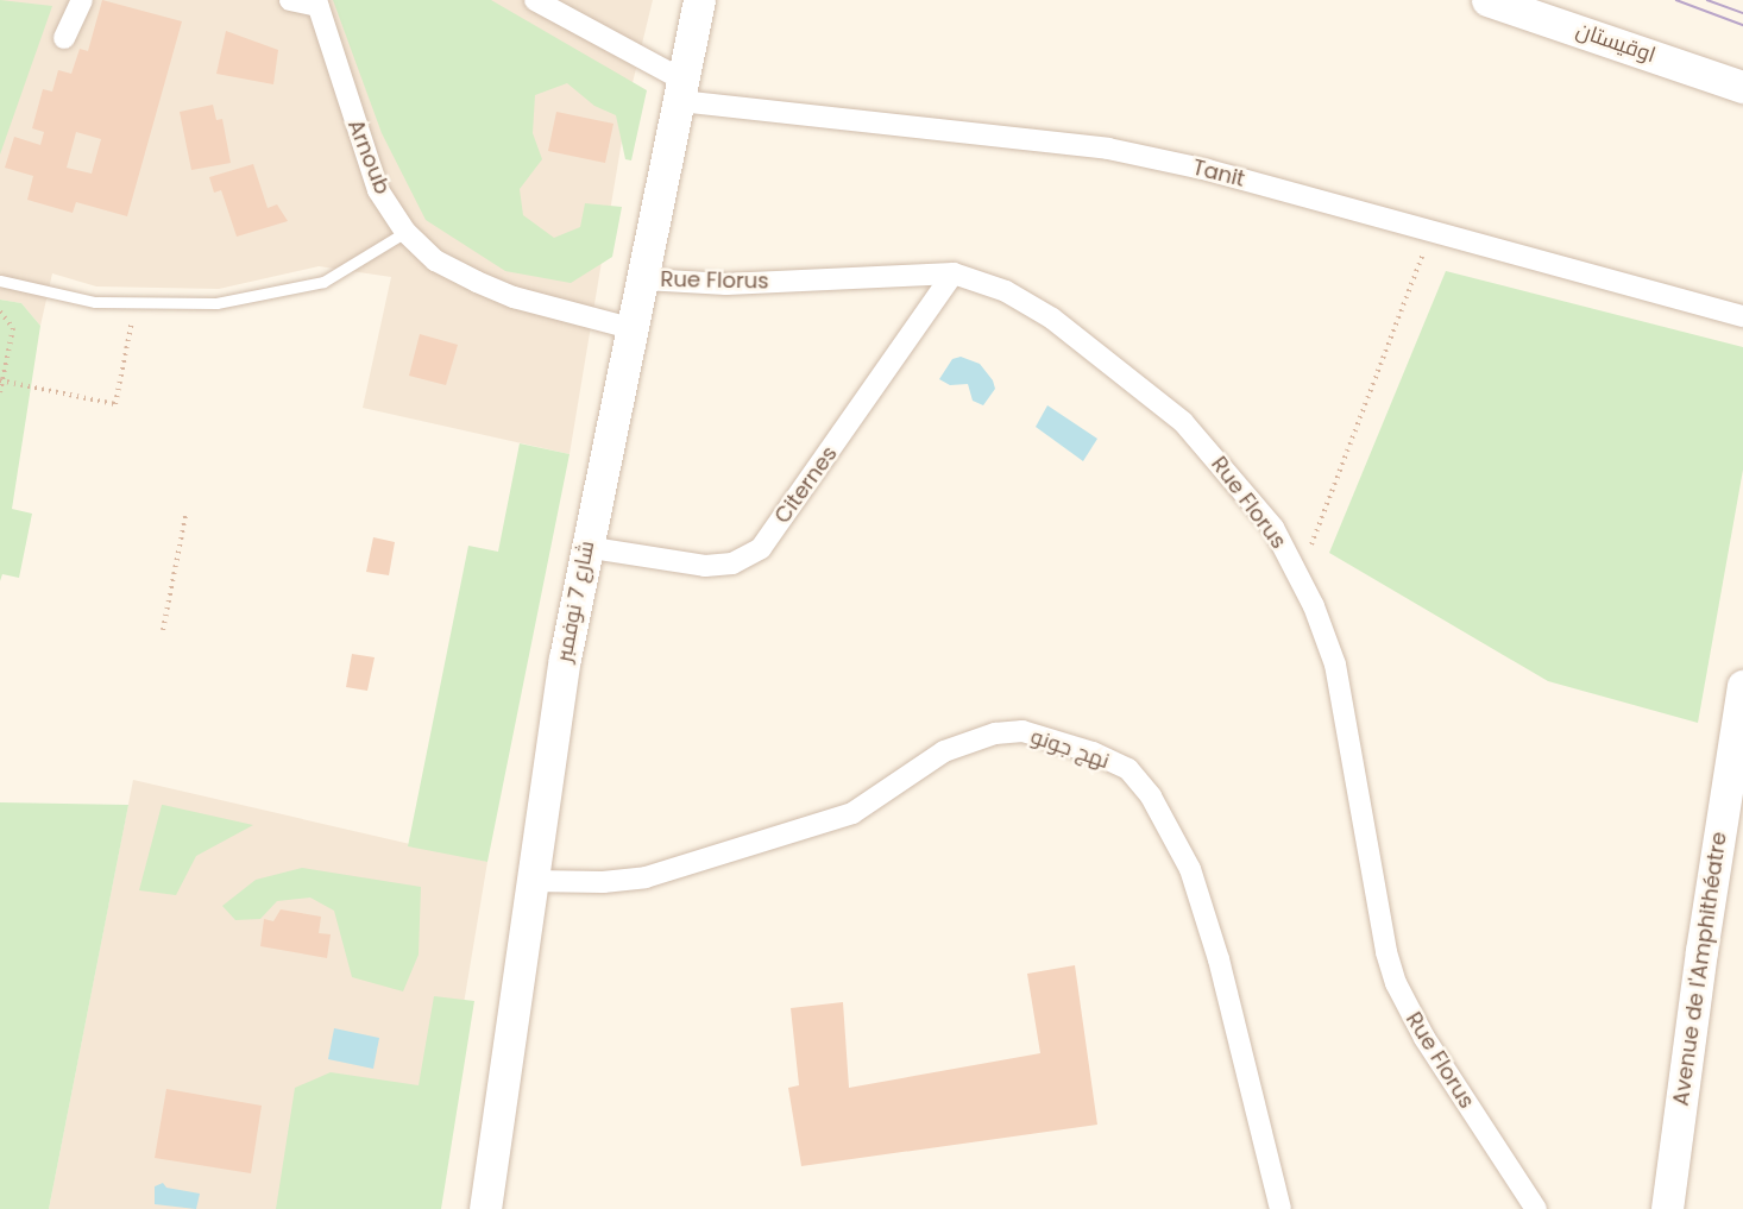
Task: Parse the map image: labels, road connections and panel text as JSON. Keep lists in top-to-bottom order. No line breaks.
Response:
{"streets":{"main road":["اوقيستان","شارع 7 نوفمبر","Avenue de l'Amphithéatre"],"street":["Arnoub","Tanit","Rue Florus","Citernes","نهج جونو"]},"crossings":[["Arnoub","شارع 7 نوفمبر"],["Tanit","شارع 7 نوفمبر"],["Rue Florus","Citernes"],["Rue Florus","شارع 7 نوفمبر"],["Citernes","شارع 7 نوفمبر"],["شارع 7 نوفمبر","نهج جونو"]]}
